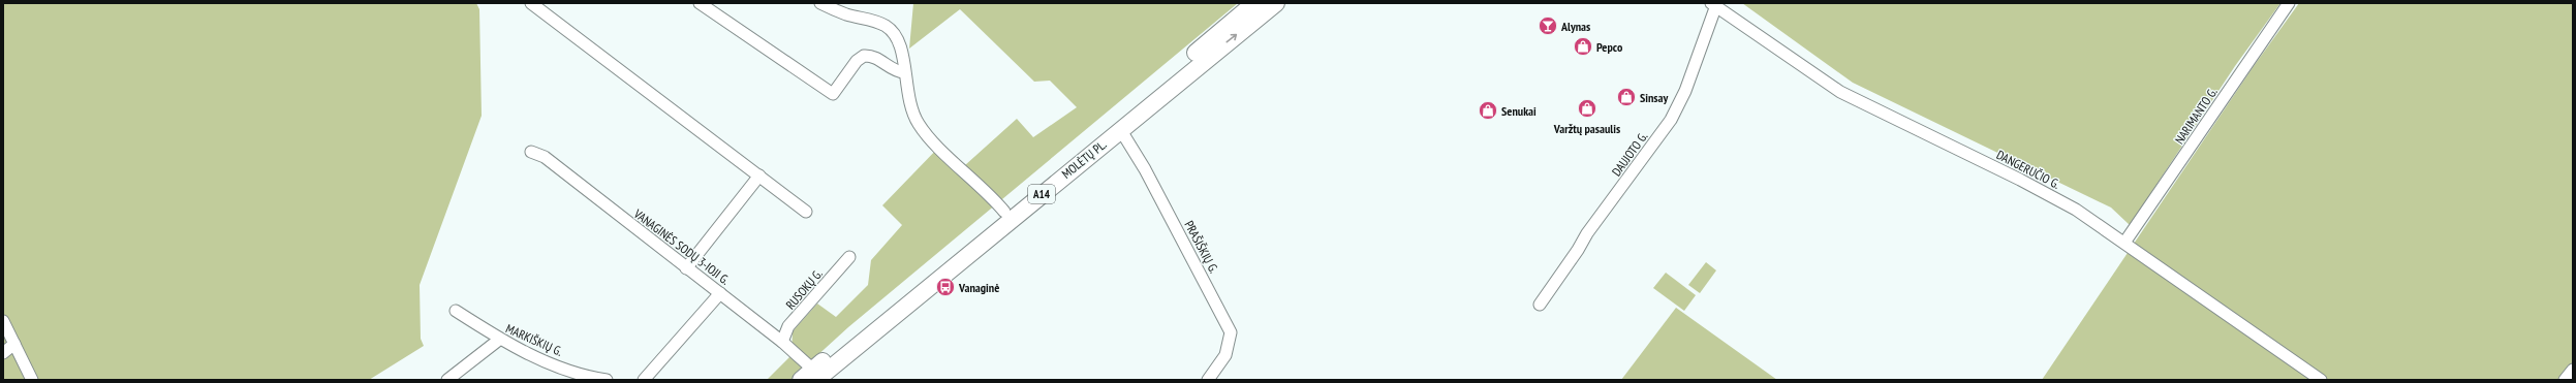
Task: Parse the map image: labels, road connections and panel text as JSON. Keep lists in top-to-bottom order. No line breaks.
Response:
{"streets":{"highway":["MOLĖTŲ PL.","A14"],"street":["NARIMANTO G.","DAUJOTO G.","DANGERUČIO G.","VANAGINĖS SODŲ 3-IOJI G.","PRAŠIŠKIŲ G.","RUSOKŲ G.","MARKIŠKIŲ G."]},"crossings":[["NARIMANTO G.","DANGERUČIO G."],["DAUJOTO G.","DANGERUČIO G."],["MOLĖTŲ PL.","VANAGINĖS SODŲ 3-IOJI G."],["MOLĖTŲ PL.","PRAŠIŠKIŲ G."],["VANAGINĖS SODŲ 3-IOJI G.","RUSOKŲ G."]],"places":{"bar":["Alynas"],"shop":["Pepco","Sinsay","Varžtų pasaulis","Senukai"],"bus stop":["Vanaginė"]}}
